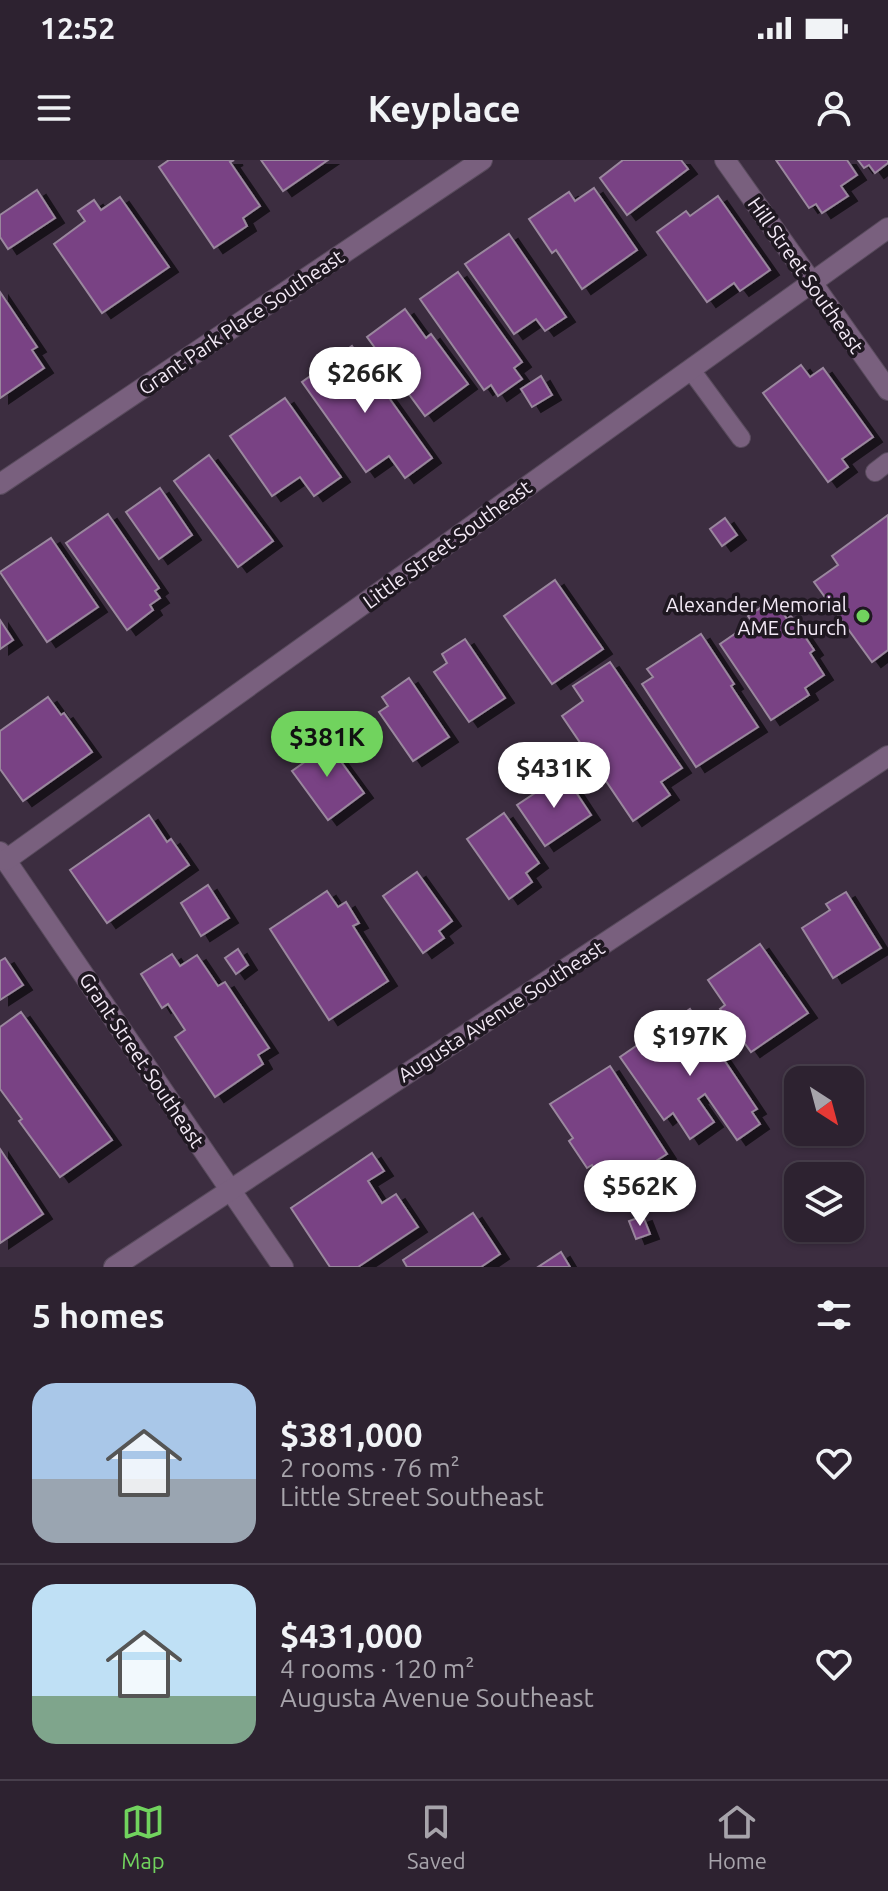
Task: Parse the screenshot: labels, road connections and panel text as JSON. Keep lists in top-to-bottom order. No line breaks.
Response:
{"streets":{"street":["Hill Street Southeast","Grant Park Place Southeast","Little Street Southeast","Augusta Avenue Southeast","Grant Street Southeast"]},"crossings":[["Hill Street Southeast","Little Street Southeast"],["Little Street Southeast","Grant Street Southeast"],["Augusta Avenue Southeast","Grant Street Southeast"]],"places":["Alexander Memorial AME Church"],"north":"bottom right","page":{"status":"12:52","header":"Keyplace","price":["$266K","$381K","$431K","$197K","$562K"],"heading":"5 homes","list":[{"name":"$381,000","note":"2 rooms · 76 m² · Little Street Southeast"},{"name":"$431,000","note":"4 rooms · 120 m² · Augusta Avenue Southeast"}],"tabs":["Map","Saved","Home"]}}
